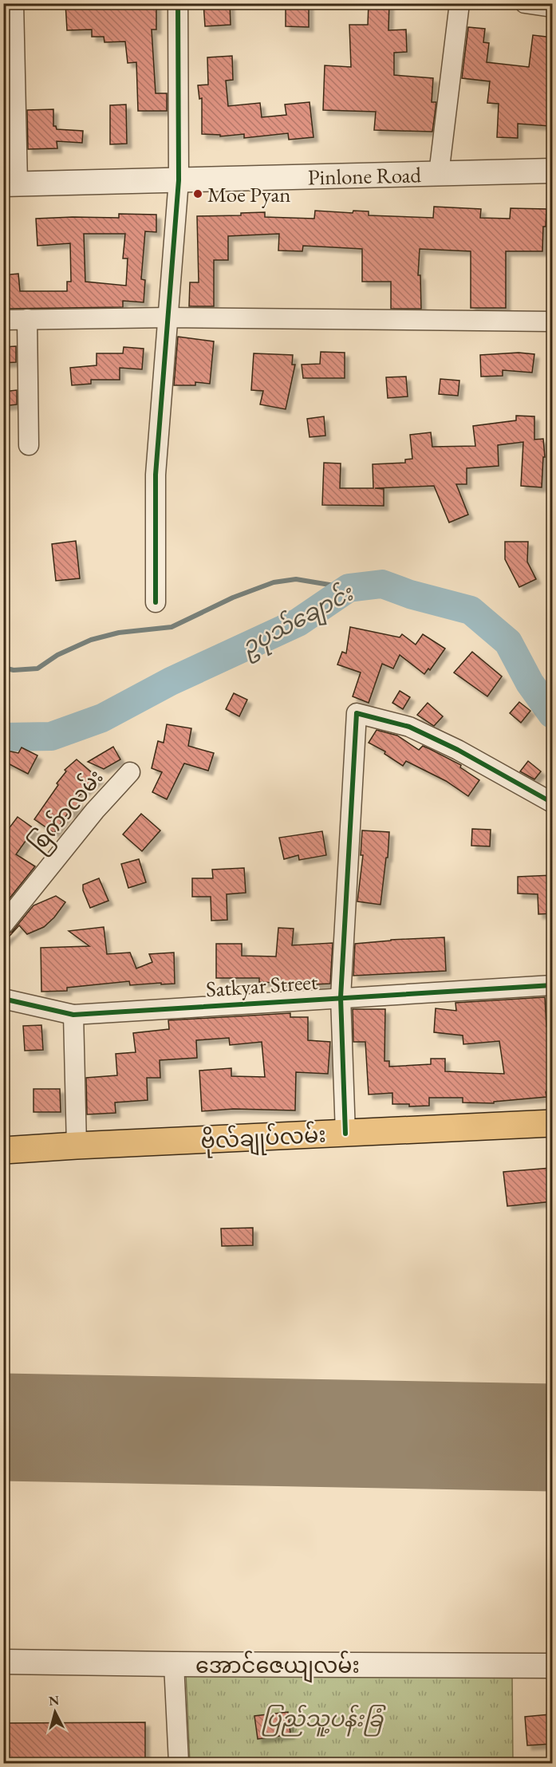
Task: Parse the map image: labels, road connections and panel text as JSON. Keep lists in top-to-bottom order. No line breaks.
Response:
{"streets":{"highway":["ဗိုလ်ချုပ်လမ်း"],"street":["Pinlone Road","စြက်ာလမ်း","Satkyar Street","အောင်ဇေယျလမ်း"]},"water":["ဥပုသ်ချောင်း"],"parks":["ပြည်သူ့ပန်းခြံ"],"places":["Moe Pyan"],"north":"top"}
